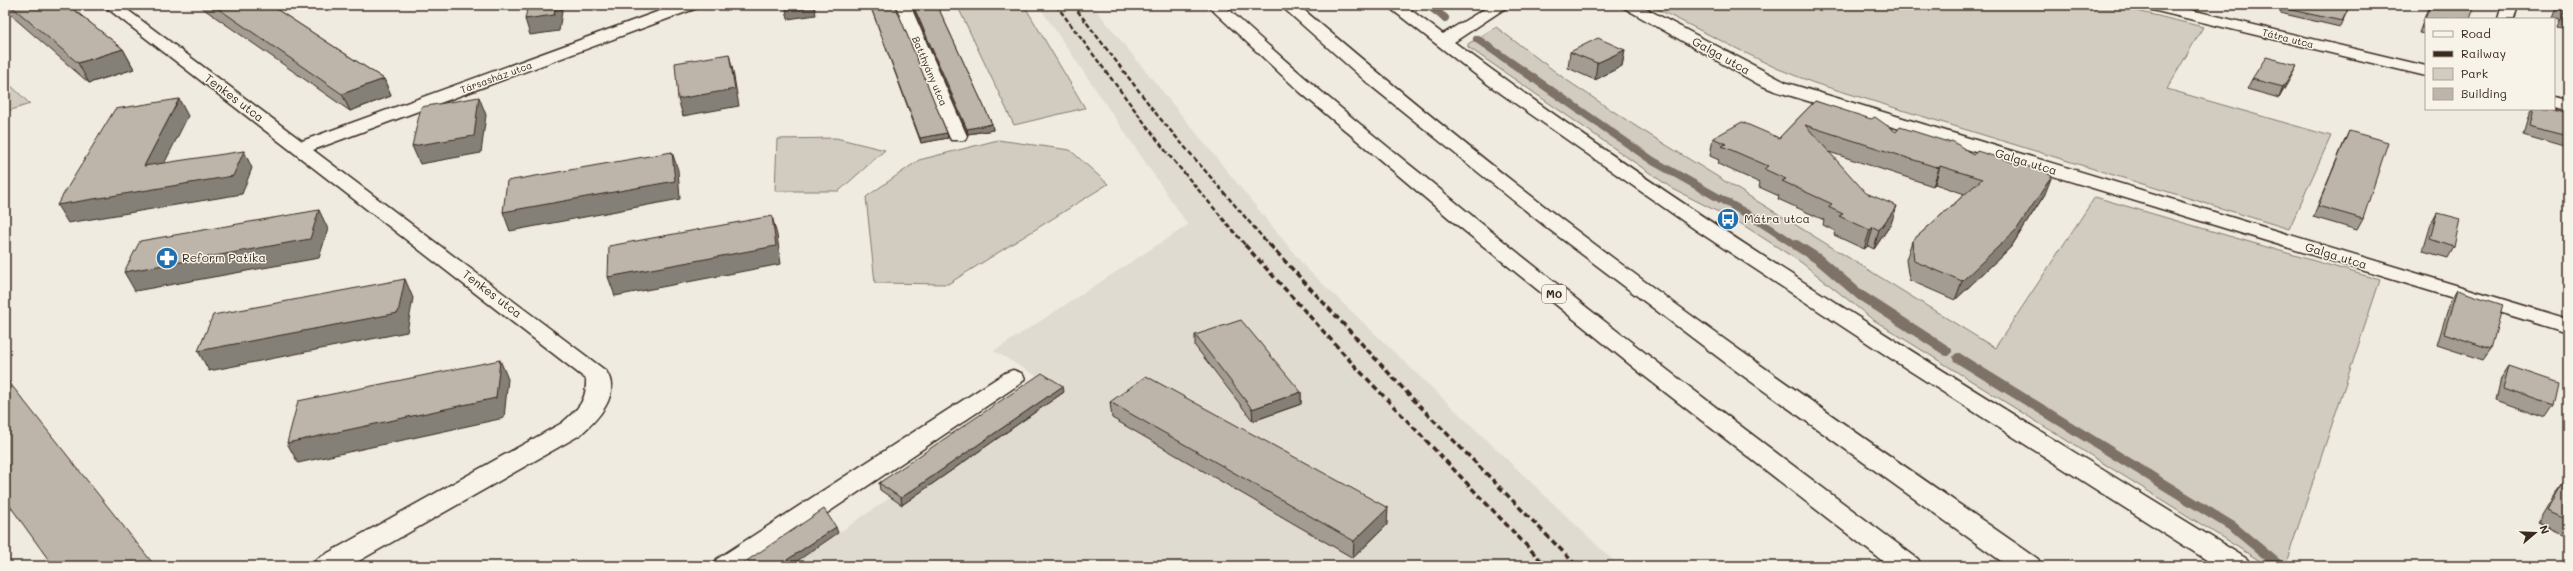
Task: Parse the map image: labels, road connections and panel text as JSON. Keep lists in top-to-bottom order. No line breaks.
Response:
{"streets":{"main road":["Tátra utca","Galga utca","Batthyány utca","Társasház utca","Tenkes utca","M0"]},"crossings":[["Társasház utca","Tenkes utca"]],"places":{"bus stop":["Mátra utca"],"pharmacy":["Reform Patika"]},"legend":["Road","Railway","Park","Building"],"north":"right"}
